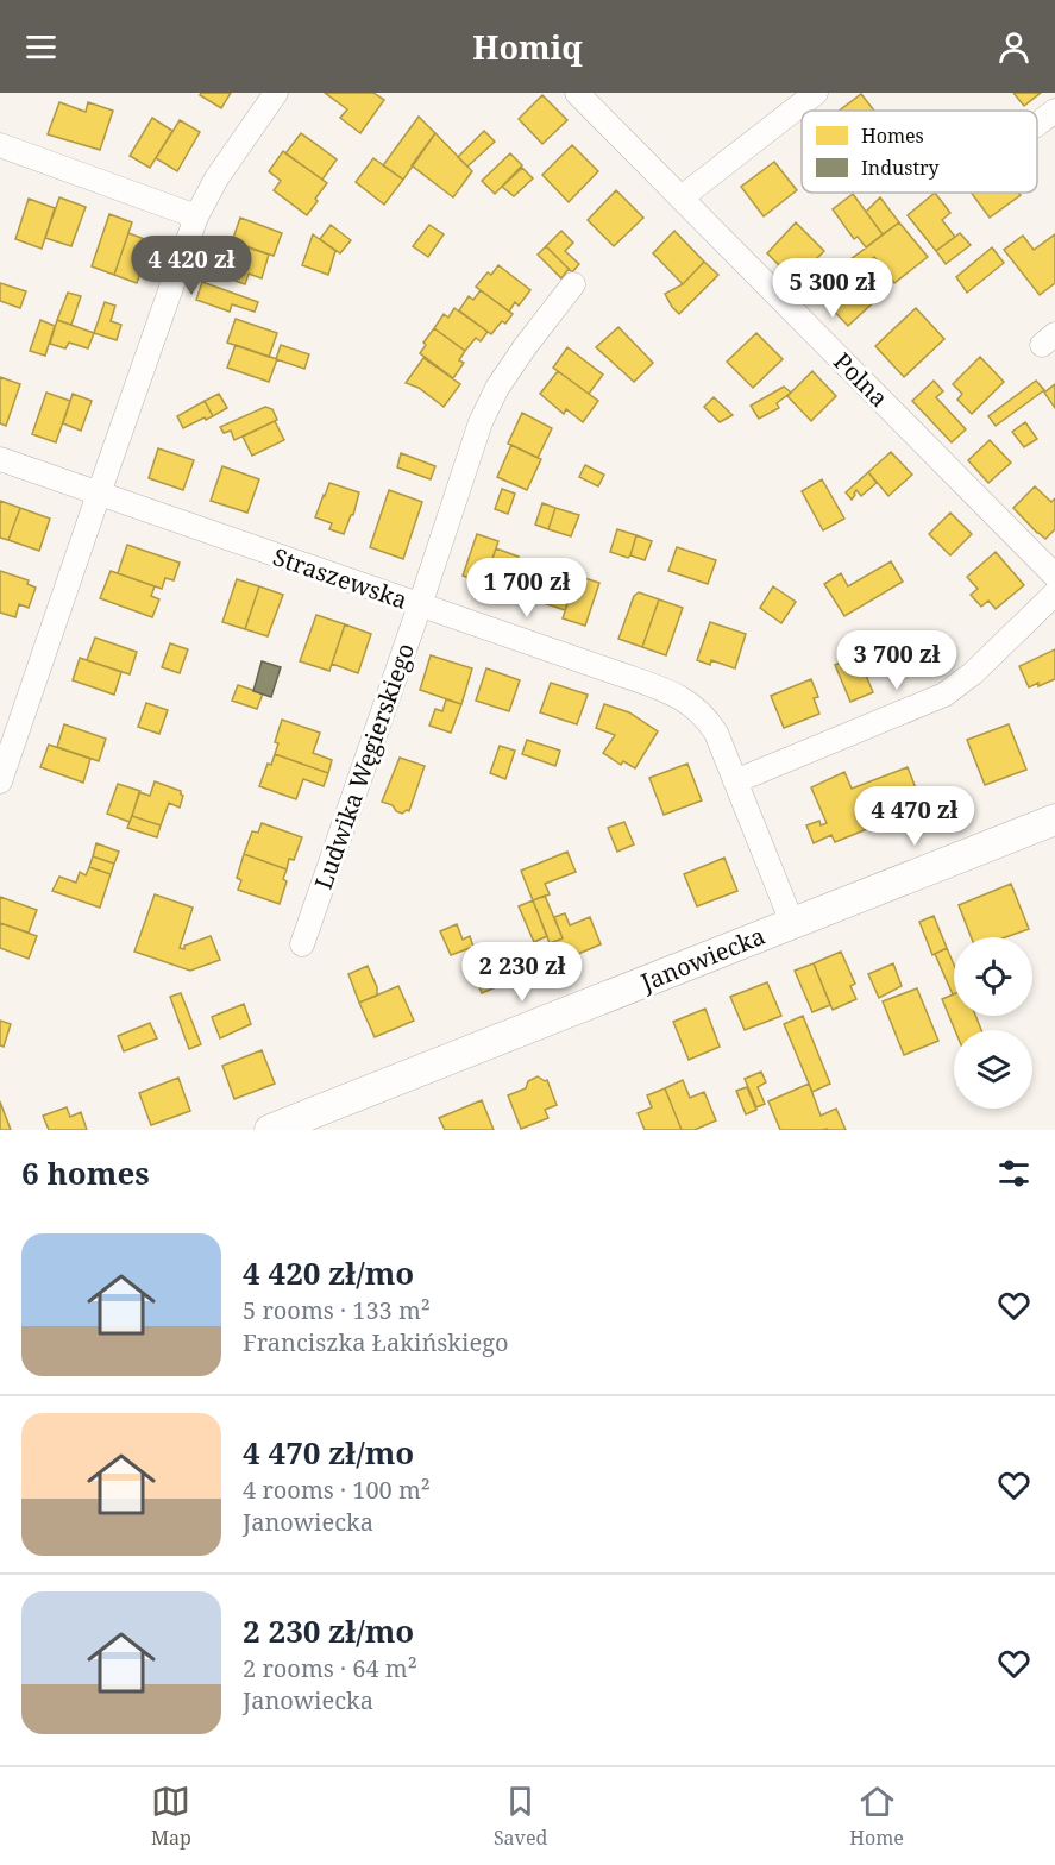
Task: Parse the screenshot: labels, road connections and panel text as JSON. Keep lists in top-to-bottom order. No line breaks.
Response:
{"streets":{"street":["Polna","Straszewska","Ludwika Węgierskiego","Janowiecka"]},"crossings":[["Straszewska","Ludwika Węgierskiego"],["Straszewska","Janowiecka"]],"legend":["Homes","Industry"],"page":{"header":"Homiq","price":["4 420 zł","5 300 zł","1 700 zł","3 700 zł","4 470 zł","2 230 zł"],"heading":"6 homes","list":[{"name":"4 420 zł/mo","note":"5 rooms · 133 m² · Franciszka Łakińskiego"},{"name":"4 470 zł/mo","note":"4 rooms · 100 m² · Janowiecka"},{"name":"2 230 zł/mo","note":"2 rooms · 64 m² · Janowiecka"}],"tabs":["Map","Saved","Home"]}}
